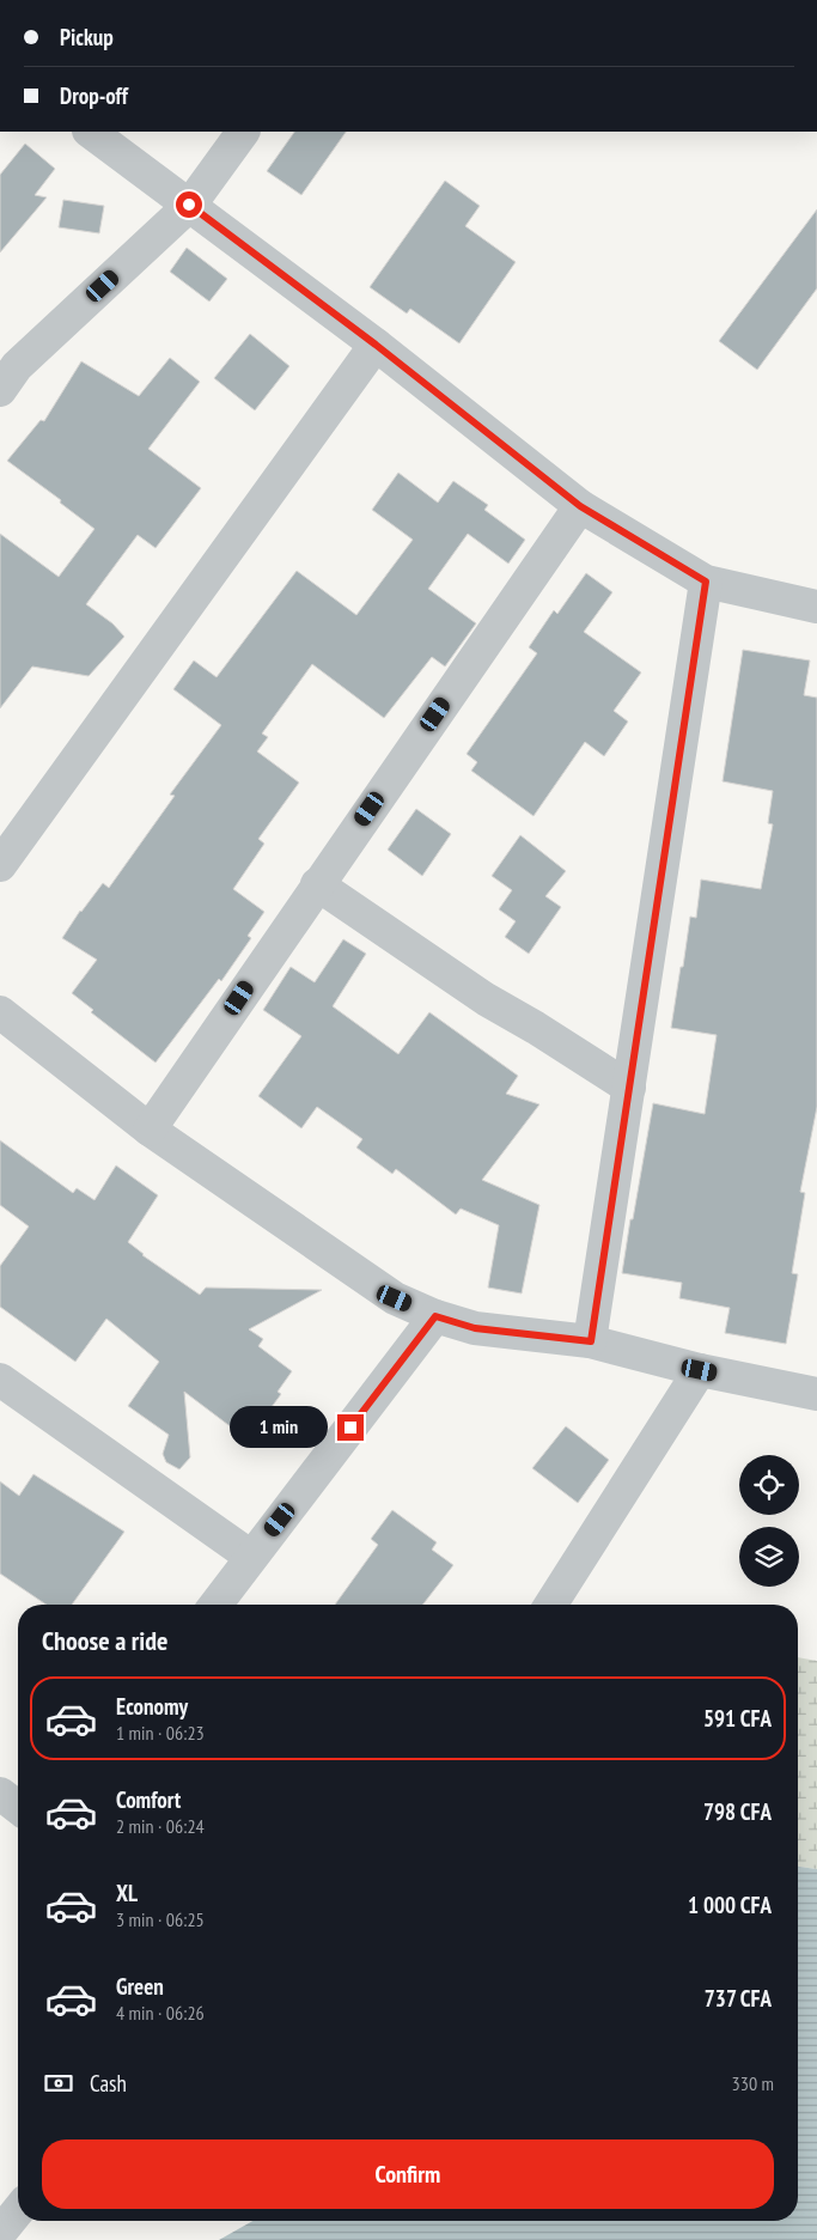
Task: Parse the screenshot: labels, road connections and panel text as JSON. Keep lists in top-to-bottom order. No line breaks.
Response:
{"page":{"banner":["Pickup","Drop-off"],"bubble":"1 min","heading":"Choose a ride","list":[{"name":"Economy","note":"1 min · 06:23","value":"591 CFA"},{"name":"Comfort","note":"2 min · 06:24","value":"798 CFA"},{"name":"XL","note":"3 min · 06:25","value":"1 000 CFA"},{"name":"Green","note":"4 min · 06:26","value":"737 CFA"}],"pay":["Cash","330 m"],"buttons":"Confirm"}}
